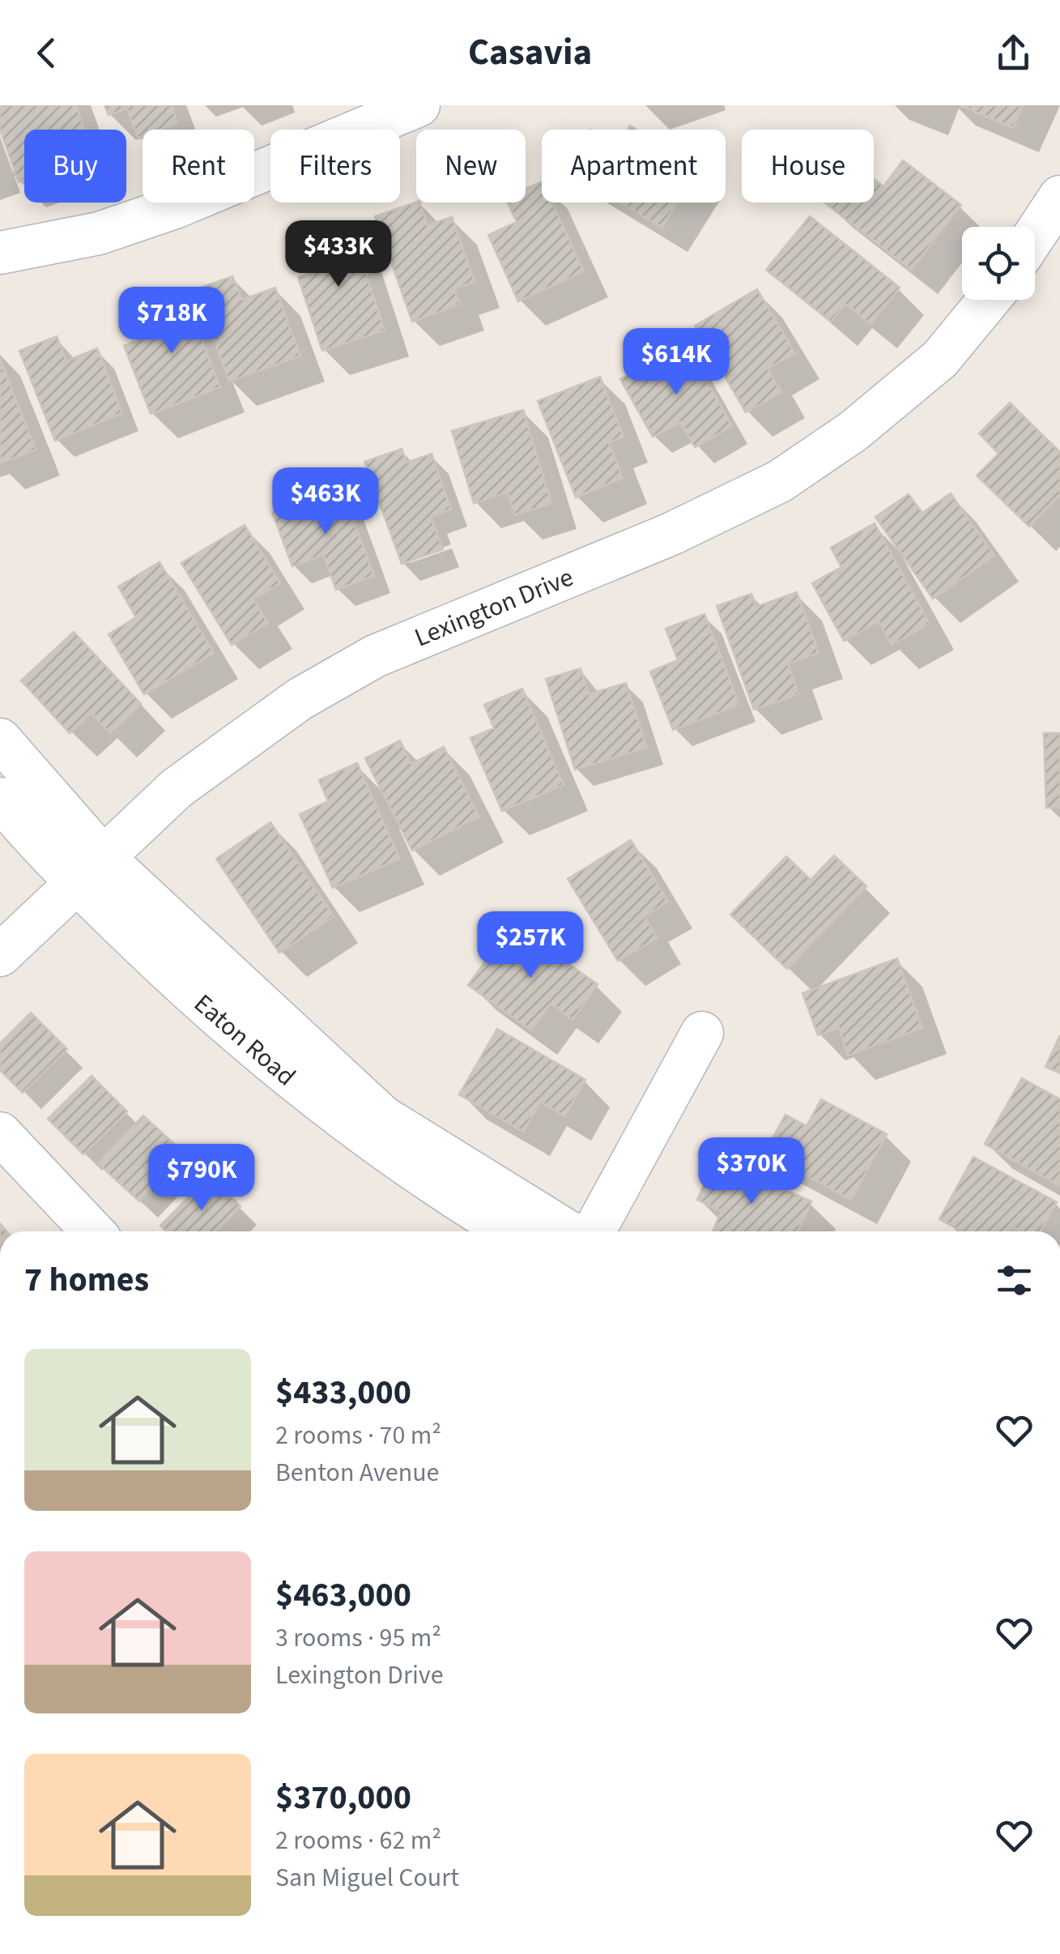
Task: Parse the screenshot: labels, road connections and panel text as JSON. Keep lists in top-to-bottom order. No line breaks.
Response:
{"streets":{"street":["Lexington Drive","Eaton Road"]},"crossings":[["Lexington Drive","Eaton Road"]],"page":{"header":"Casavia","chip":["Buy","Rent","Filters","New","Apartment","House"],"price":["$433K","$718K","$614K","$463K","$257K","$370K","$790K"],"heading":"7 homes","list":[{"name":"$433,000","note":"2 rooms · 70 m² · Benton Avenue"},{"name":"$463,000","note":"3 rooms · 95 m² · Lexington Drive"},{"name":"$370,000","note":"2 rooms · 62 m² · San Miguel Court"}]}}
